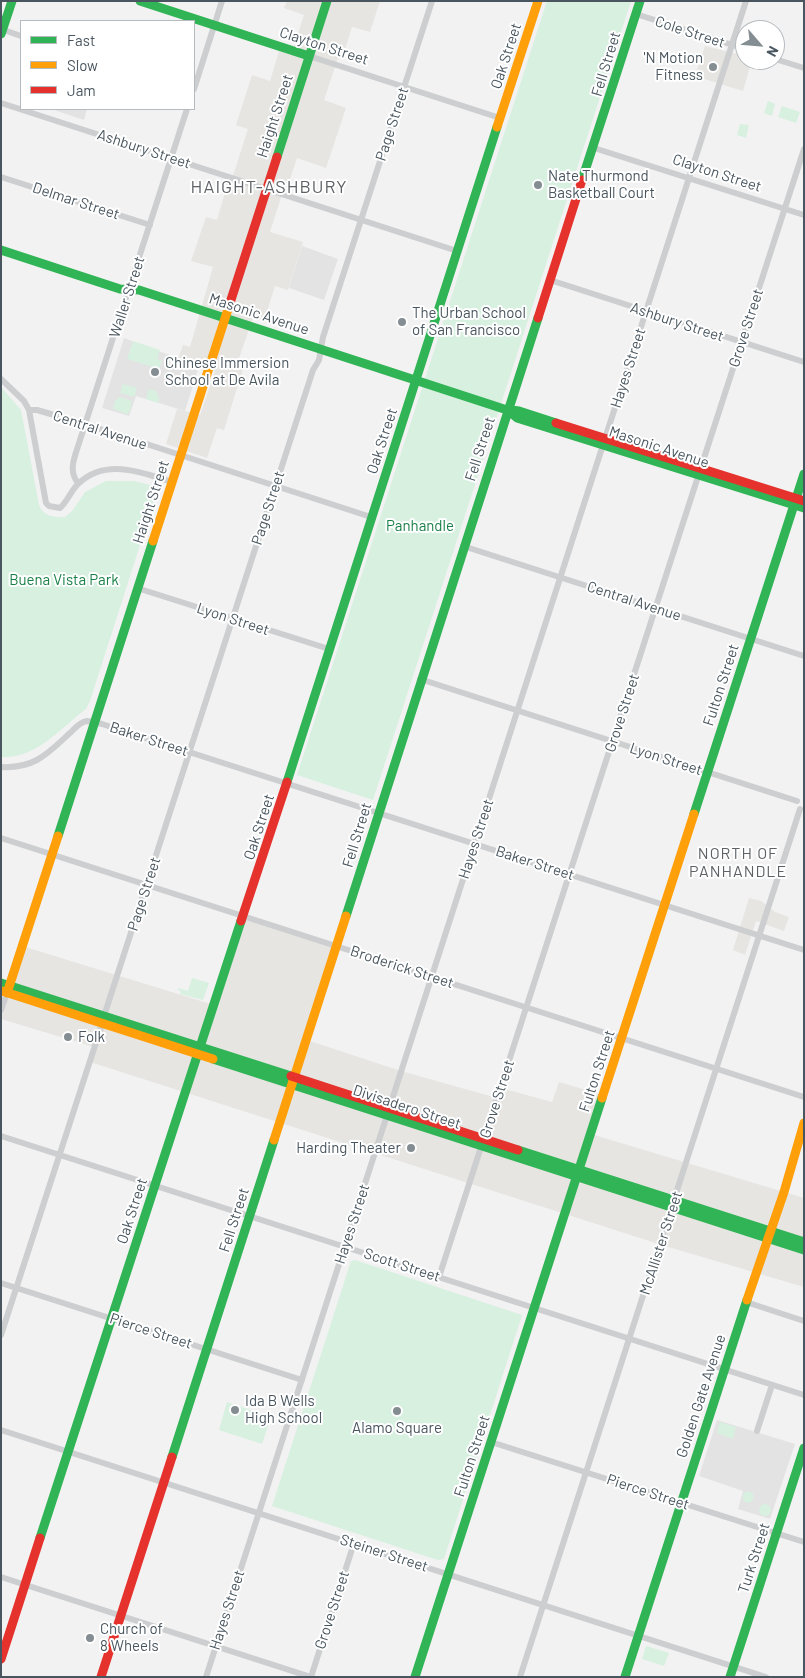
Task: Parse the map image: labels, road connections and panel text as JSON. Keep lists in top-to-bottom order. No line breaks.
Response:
{"streets":{"main road":["Clayton Street","Oak Street","Fell Street","Haight Street","Masonic Avenue","Fulton Street","Divisadero Street","Golden Gate Avenue","Turk Street"],"street":["Cole Street","Page Street","Ashbury Street","Delmar Street","Waller Street","Grove Street","Hayes Street","Central Avenue","Lyon Street","Baker Street","Broderick Street","McAllister Street","Scott Street","Pierce Street","Steiner Street"]},"crossings":[["Cole Street","Fell Street"],["Cole Street","Hayes Street"],["Clayton Street","Oak Street"],["Clayton Street","Fell Street"],["Clayton Street","Haight Street"],["Clayton Street","Page Street"],["Clayton Street","Grove Street"],["Clayton Street","Hayes Street"],["Oak Street","Ashbury Street"],["Oak Street","Masonic Avenue"],["Oak Street","Central Avenue"],["Oak Street","Lyon Street"],["Oak Street","Baker Street"],["Oak Street","Broderick Street"],["Oak Street","Divisadero Street"],["Oak Street","Scott Street"],["Oak Street","Pierce Street"],["Oak Street","Steiner Street"],["Fell Street","Ashbury Street"],["Fell Street","Masonic Avenue"],["Fell Street","Central Avenue"],["Fell Street","Lyon Street"],["Fell Street","Baker Street"],["Fell Street","Broderick Street"],["Fell Street","Divisadero Street"],["Fell Street","Scott Street"],["Fell Street","Pierce Street"],["Fell Street","Steiner Street"],["Haight Street","Ashbury Street"],["Haight Street","Masonic Avenue"],["Haight Street","Central Avenue"],["Haight Street","Lyon Street"],["Haight Street","Baker Street"],["Haight Street","Broderick Street"],["Haight Street","Divisadero Street"],["Page Street","Ashbury Street"],["Page Street","Masonic Avenue"],["Page Street","Central Avenue"],["Page Street","Lyon Street"],["Page Street","Baker Street"],["Page Street","Broderick Street"],["Page Street","Divisadero Street"],["Page Street","Scott Street"],["Page Street","Pierce Street"],["Ashbury Street","Waller Street"],["Ashbury Street","Grove Street"],["Ashbury Street","Hayes Street"],["Delmar Street","Waller Street"],["Waller Street","Masonic Avenue"],["Waller Street","Central Avenue"],["Masonic Avenue","Grove Street"],["Masonic Avenue","Hayes Street"],["Masonic Avenue","Fulton Street"],["Grove Street","Central Avenue"],["Grove Street","Lyon Street"],["Grove Street","Baker Street"],["Grove Street","Broderick Street"],["Grove Street","Divisadero Street"],["Grove Street","Scott Street"],["Grove Street","Steiner Street"],["Hayes Street","Central Avenue"],["Hayes Street","Lyon Street"],["Hayes Street","Baker Street"],["Hayes Street","Broderick Street"],["Hayes Street","Divisadero Street"],["Hayes Street","Scott Street"],["Hayes Street","Pierce Street"],["Hayes Street","Steiner Street"],["Central Avenue","Fulton Street"],["Lyon Street","Fulton Street"],["Fulton Street","Baker Street"],["Fulton Street","Broderick Street"],["Fulton Street","Divisadero Street"],["Fulton Street","Scott Street"],["Fulton Street","Pierce Street"],["Fulton Street","Steiner Street"],["Baker Street","McAllister Street"],["Broderick Street","McAllister Street"],["Divisadero Street","McAllister Street"],["Divisadero Street","Golden Gate Avenue"],["McAllister Street","Scott Street"],["McAllister Street","Pierce Street"],["McAllister Street","Steiner Street"],["Scott Street","Golden Gate Avenue"],["Pierce Street","Golden Gate Avenue"],["Pierce Street","Turk Street"],["Golden Gate Avenue","Steiner Street"],["Steiner Street","Turk Street"]],"districts":["HAIGHT-ASHBURY","NORTH OF PANHANDLE"],"parks":["Panhandle","Buena Vista Park"],"places":["'N Motion Fitness","Nate Thurmond Basketball Court","The Urban School of San Francisco","Chinese Immersion School at De Avila","Folk","Harding Theater","Ida B Wells High School","Alamo Square","Church of 8 Wheels"],"legend":["Fast","Slow","Jam"],"north":"bottom right"}
